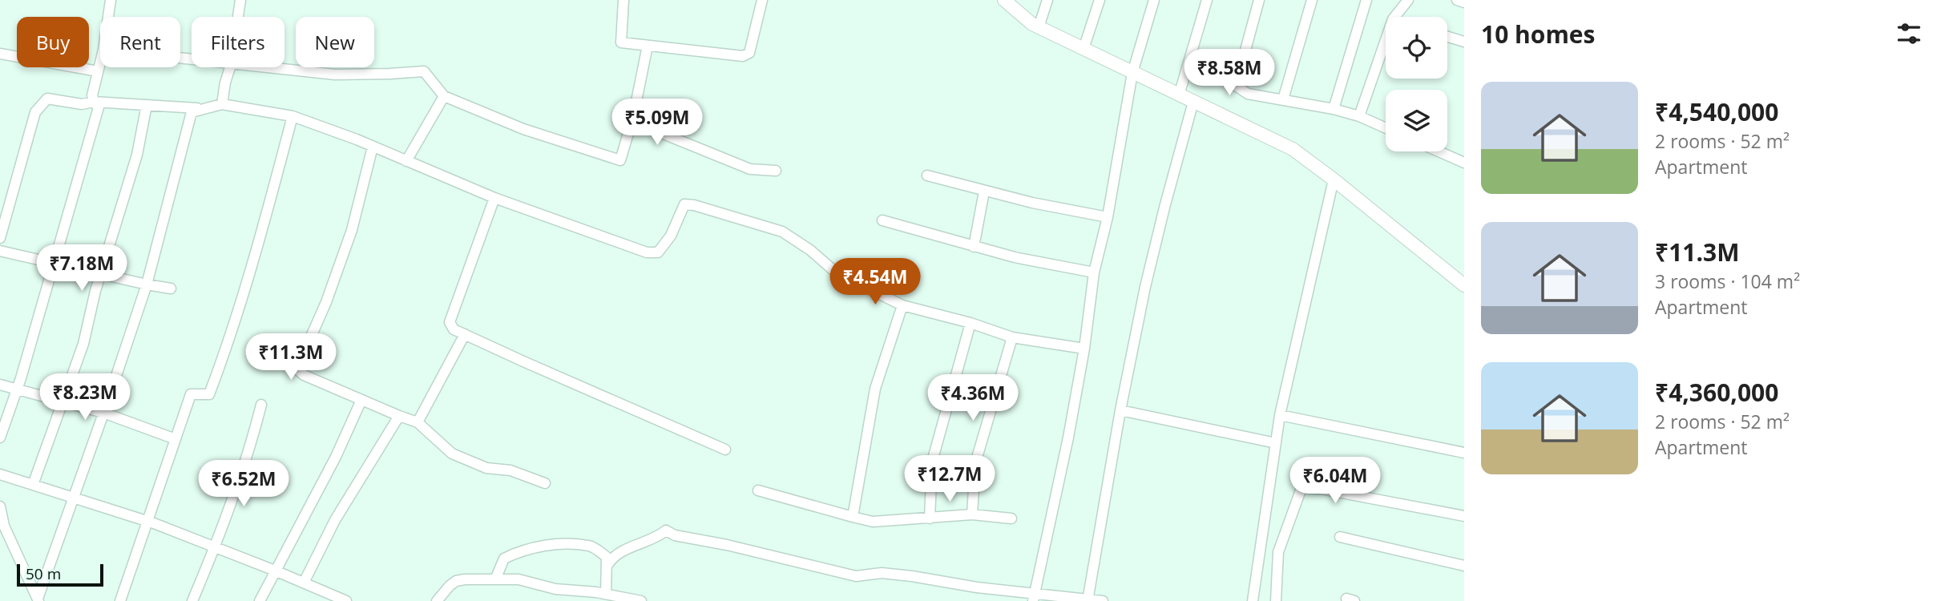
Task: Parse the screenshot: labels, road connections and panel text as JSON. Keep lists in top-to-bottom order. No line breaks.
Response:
{"scale_bar":"50 m","page":{"heading":"10 homes","chip":["Buy","Rent","Filters","New"],"price":["₹8.58M","₹5.09M","₹7.18M","₹4.54M","₹11.3M","₹8.23M","₹4.36M","₹12.7M","₹6.04M","₹6.52M"],"list":[{"name":"₹4,540,000","note":"2 rooms · 52 m² · Apartment"},{"name":"₹11.3M","note":"3 rooms · 104 m² · Apartment"},{"name":"₹4,360,000","note":"2 rooms · 52 m² · Apartment"}],"scale":"50 m"}}
